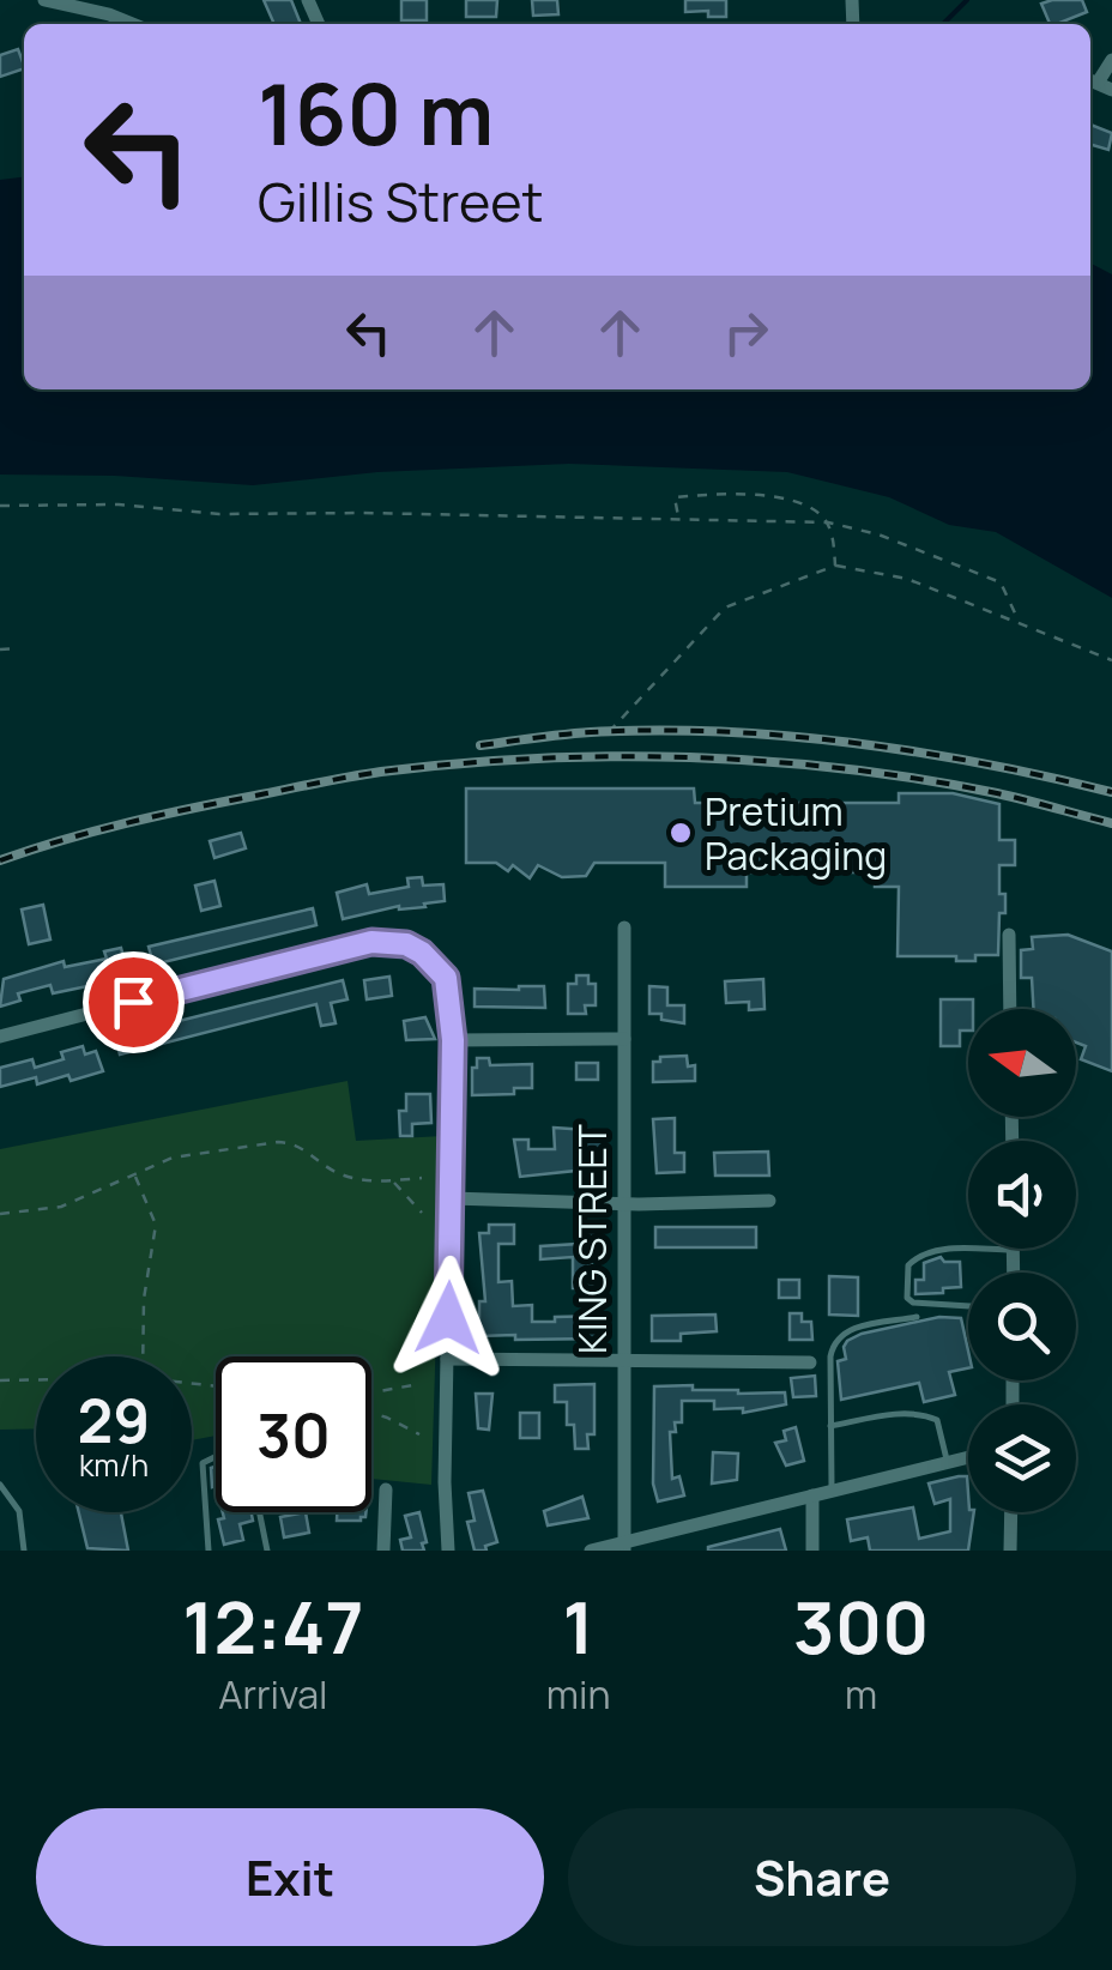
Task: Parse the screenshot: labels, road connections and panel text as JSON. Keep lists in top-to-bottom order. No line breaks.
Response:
{"streets":{"street":["KING STREET"]},"places":["Pretium Packaging"],"north":"left","page":{"turn":["160 m","Gillis Street"],"speed":"29 km/h","limit":"30","eta":["12:47","Arrival","1","min","300","m"],"buttons":["Exit","Share"]}}
